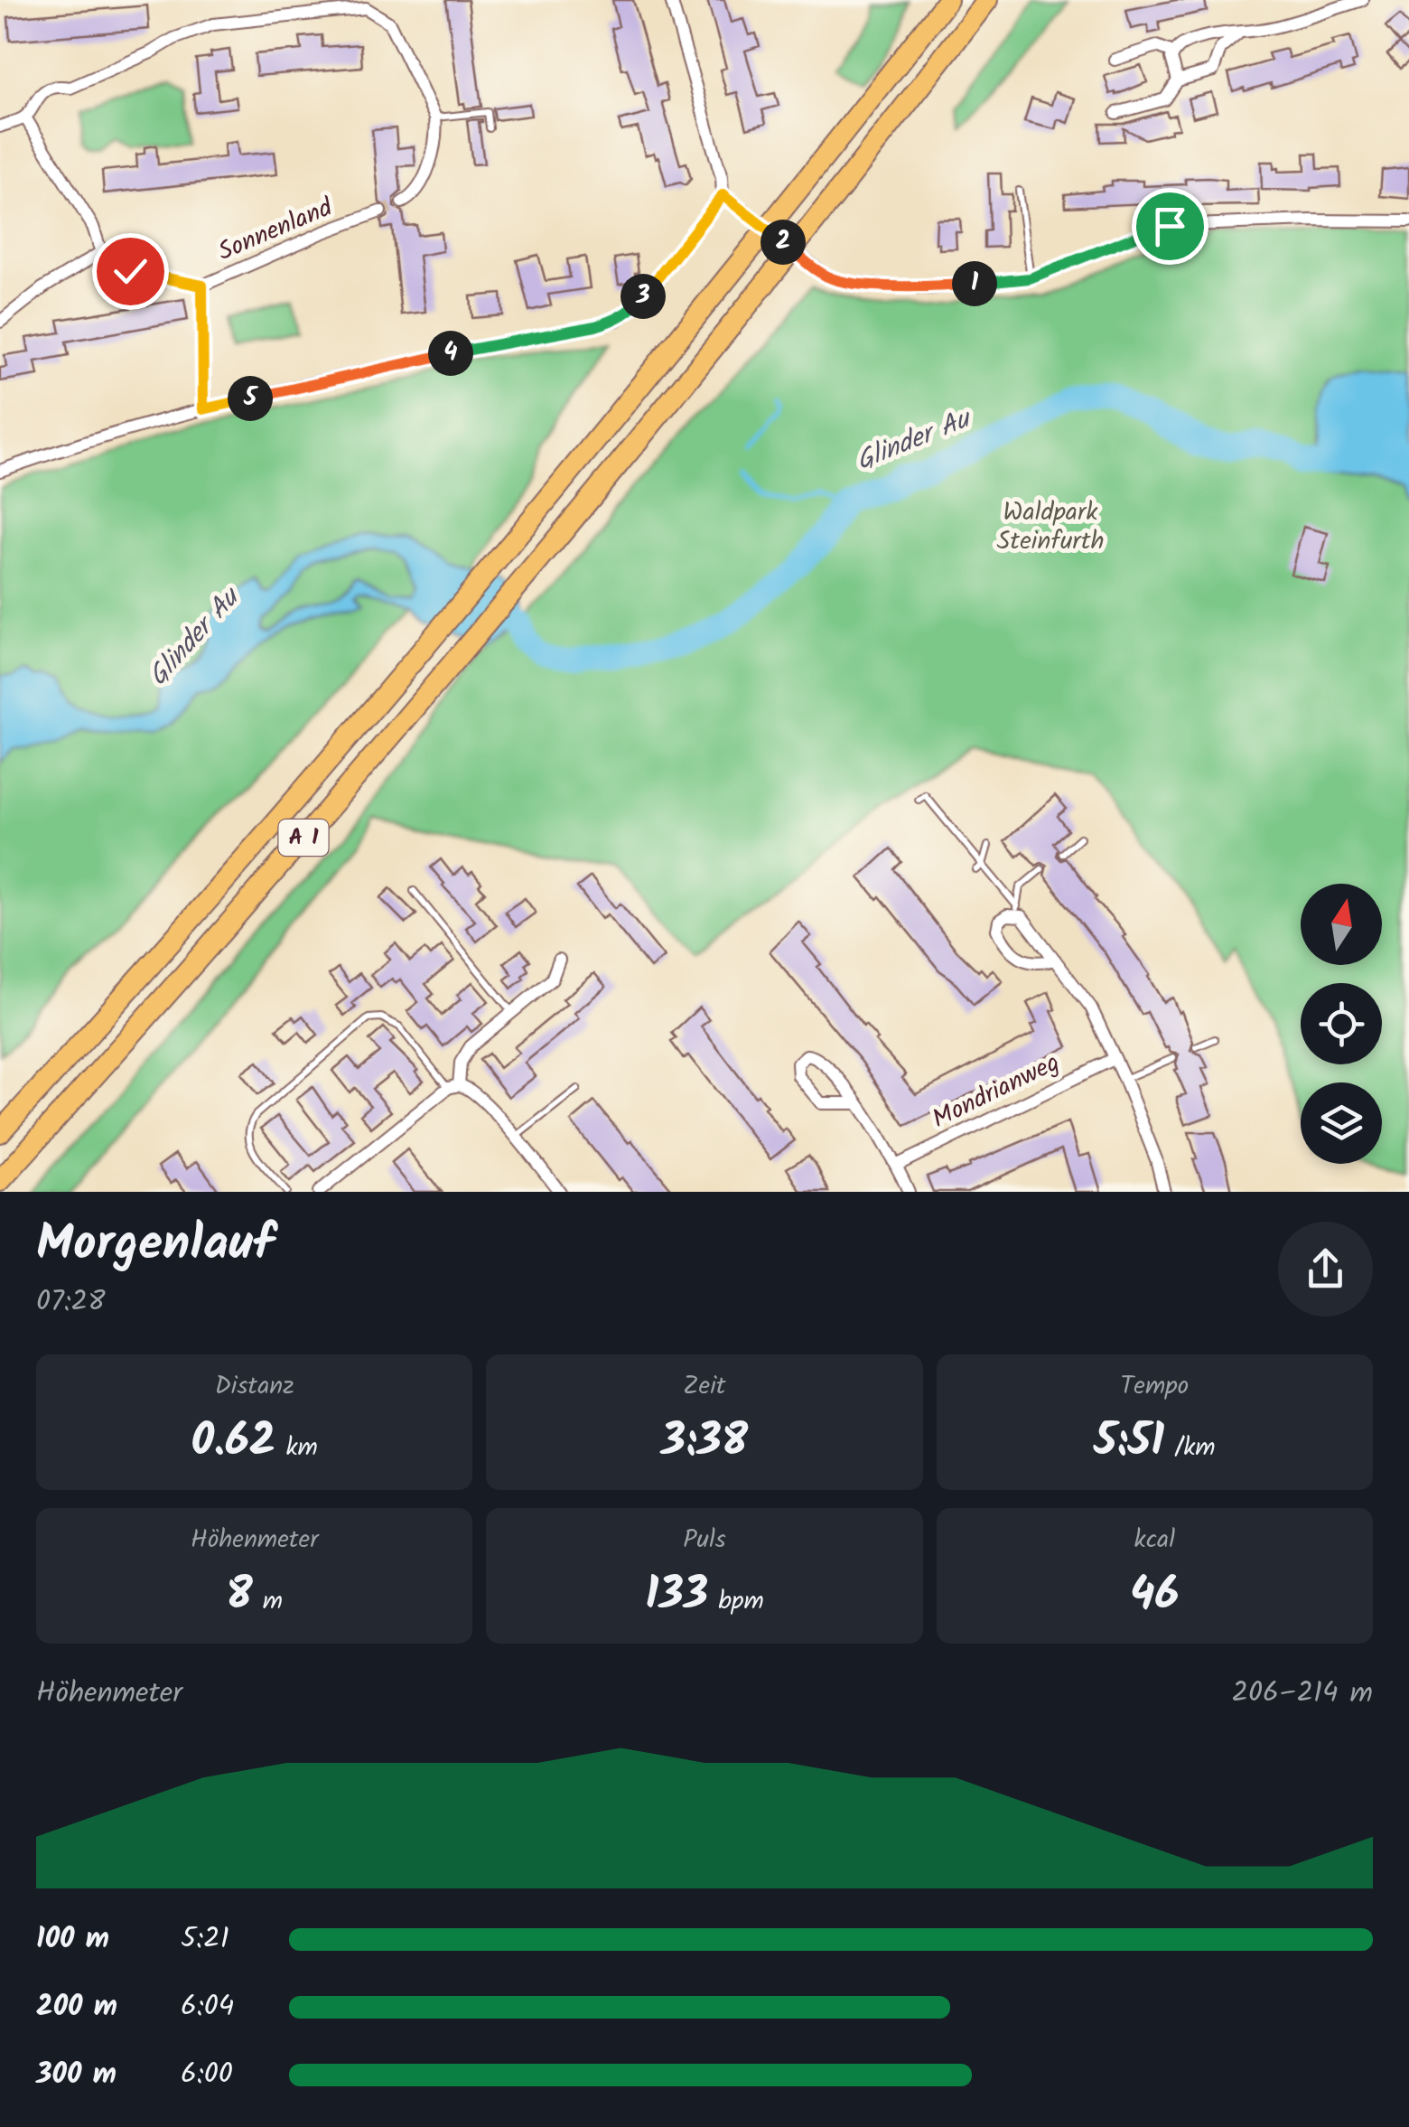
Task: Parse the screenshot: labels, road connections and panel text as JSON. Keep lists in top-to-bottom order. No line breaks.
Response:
{"streets":{"highway":["A 1"],"street":["Sonnenland","Mondrianweg"]},"water":["Glinder Au"],"parks":["Waldpark Steinfurth"],"north":"top","page":{"pins":["2","1","3","4","5"],"heading":["Morgenlauf","07:28"],"stats":[["Distanz","0.62 km"],["Zeit","3:38"],["Tempo","5:51 /km"],["Höhenmeter","8 m"],["Puls","133 bpm"],["kcal","46"]],"chart":["Höhenmeter","206–214 m"],"list":[{"name":"100 m","note":"5:21"},{"name":"200 m","note":"6:04"},{"name":"300 m","note":"6:00"}]}}
